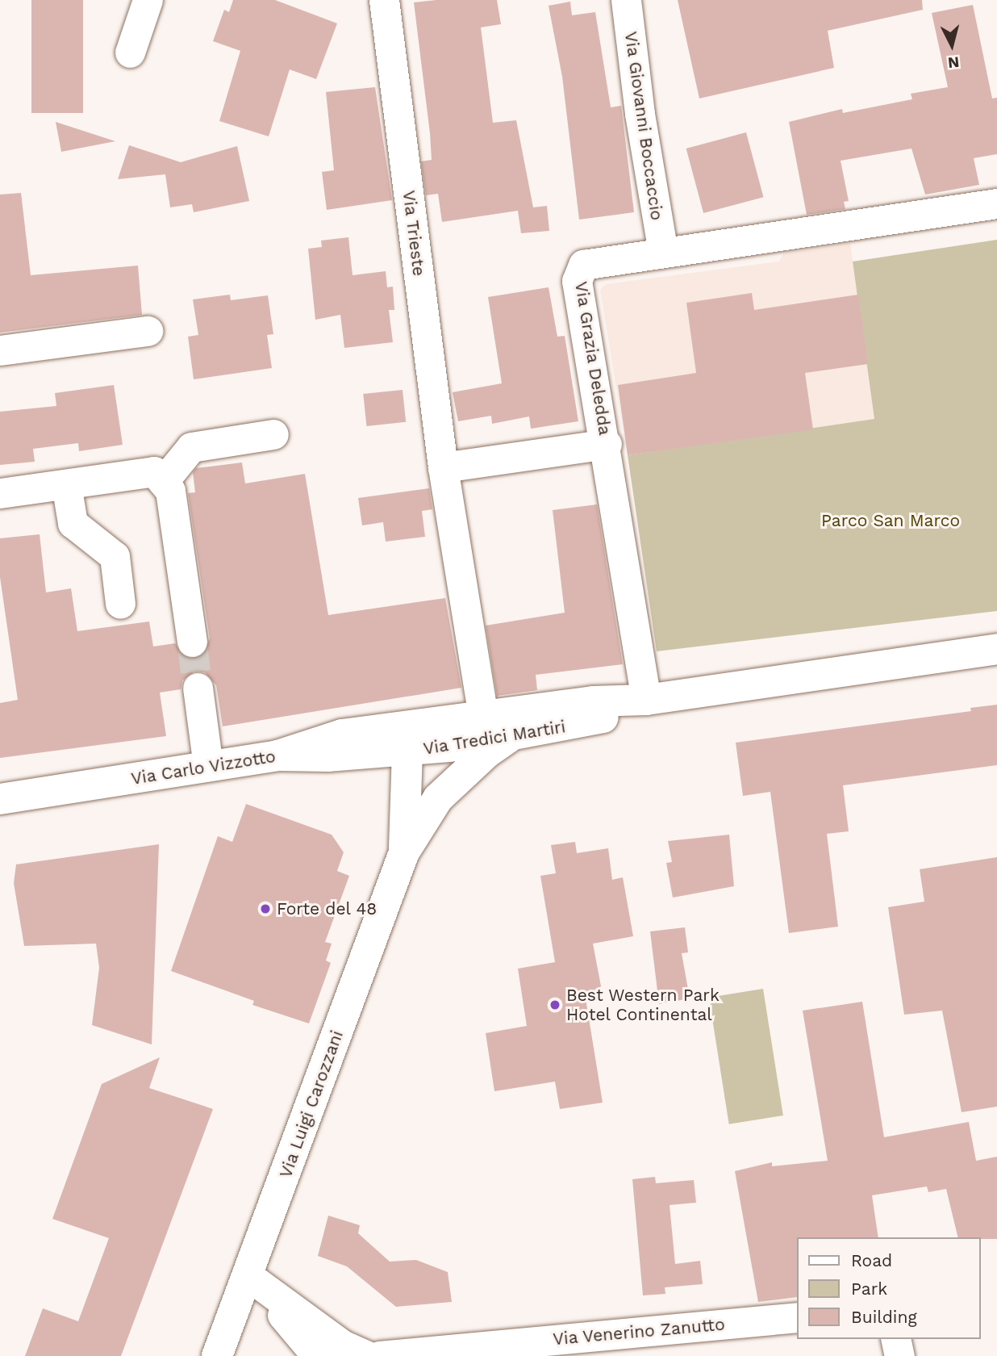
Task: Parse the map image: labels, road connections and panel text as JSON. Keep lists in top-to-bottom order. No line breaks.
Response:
{"streets":{"street":["Via Giovanni Boccaccio","Via Trieste","Via Grazia Deledda","Via Tredici Martiri","Via Carlo Vizzotto","Via Luigi Carozzani","Via Venerino Zanutto"]},"crossings":[["Via Giovanni Boccaccio","Via Grazia Deledda"],["Via Grazia Deledda","Via Tredici Martiri"],["Via Tredici Martiri","Via Carlo Vizzotto"],["Via Tredici Martiri","Via Luigi Carozzani"],["Via Carlo Vizzotto","Via Luigi Carozzani"]],"parks":["Parco San Marco"],"places":["Forte del 48","Best Western Park Hotel Continental"],"legend":["Road","Park","Building"],"north":"bottom"}
